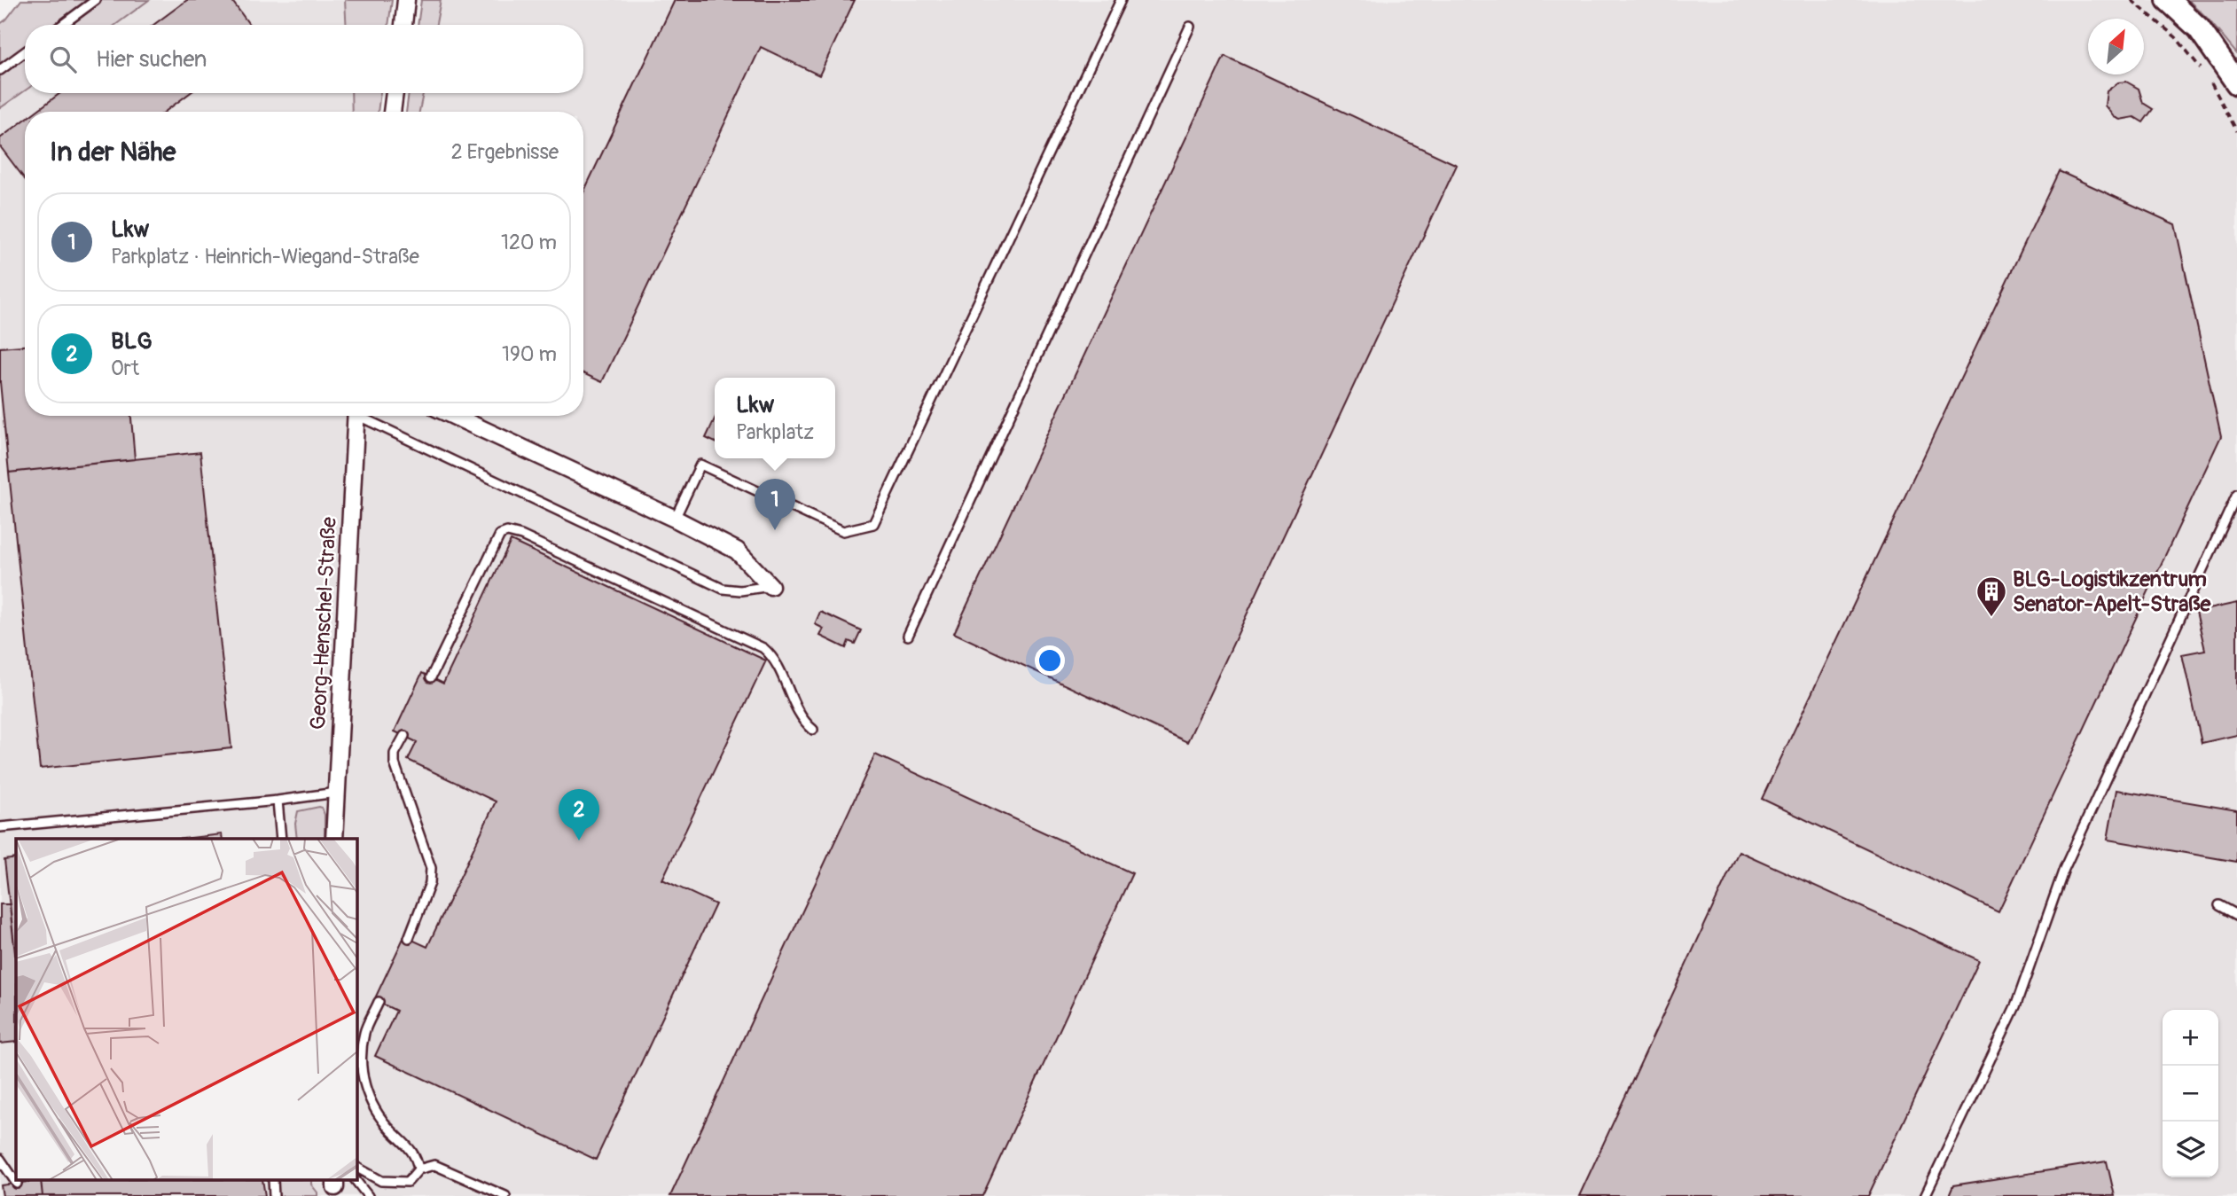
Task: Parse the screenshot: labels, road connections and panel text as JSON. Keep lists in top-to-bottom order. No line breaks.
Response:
{"streets":{"street":["Georg-Henschel-Straße"]},"places":{"building":["BLG-Logistikzentrum Senator-Apelt-Straße"]},"north":"top right","page":{"search":"Hier suchen","heading":["In der Nähe","2 Ergebnisse"],"list":[{"mark":"1","name":"Lkw","note":"Parkplatz · Heinrich-Wiegand-Straße","value":"120 m"},{"mark":"2","name":"BLG","note":"Ort","value":"190 m"}],"popup":["Lkw","Parkplatz"],"pins":["1","2"],"map_buttons":["+","−"]}}
